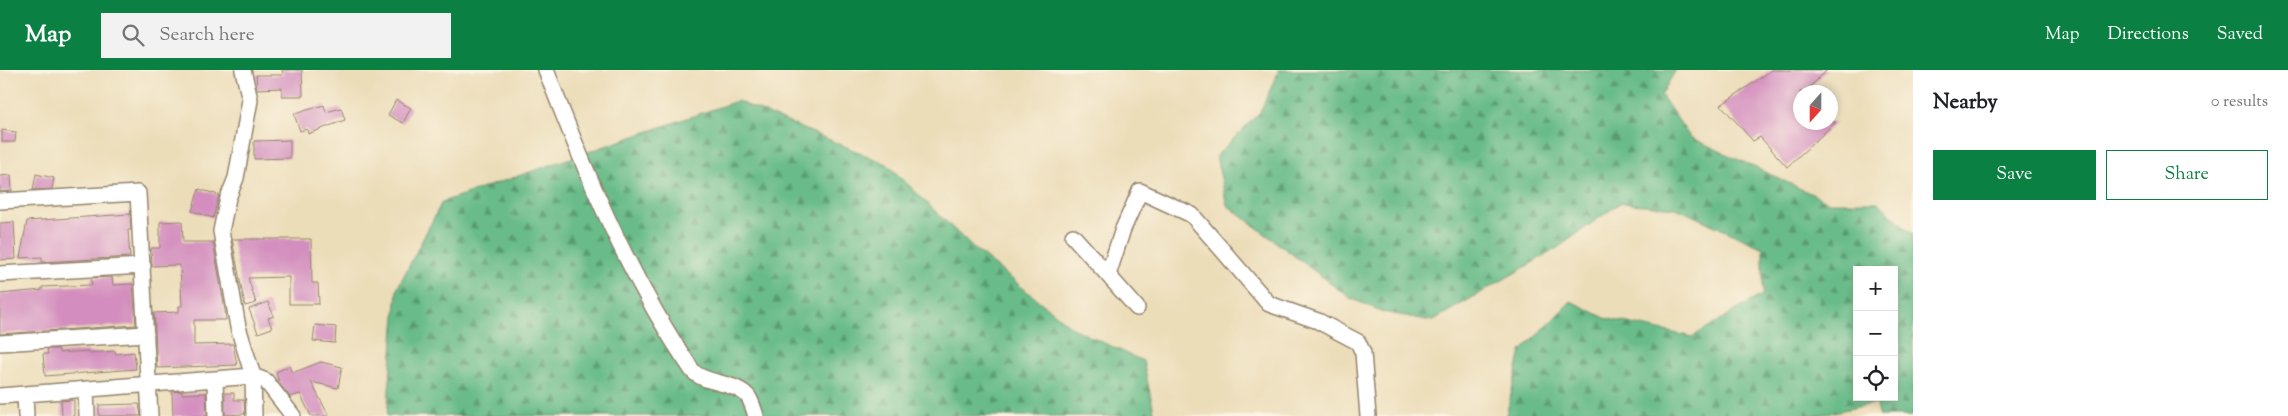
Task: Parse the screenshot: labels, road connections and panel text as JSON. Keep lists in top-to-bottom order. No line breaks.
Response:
{"north":"bottom","page":{"header":"Map","search":"Search here","nav":["Map","Directions","Saved"],"heading":["Nearby","0 results"],"buttons":["Save","Share"],"map_buttons":["+","−"]}}
